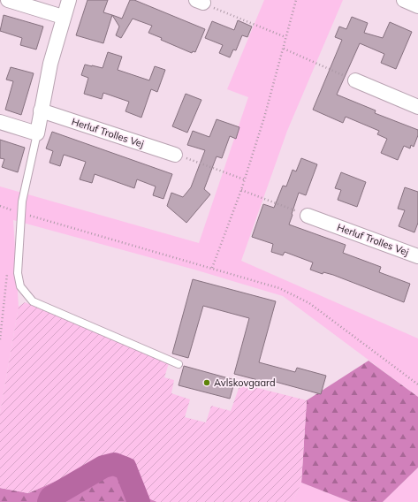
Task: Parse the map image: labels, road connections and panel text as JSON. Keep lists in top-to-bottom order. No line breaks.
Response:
{"streets":{"street":["Herluf Trolles Vej"]},"places":["Avlskovgaard"]}
